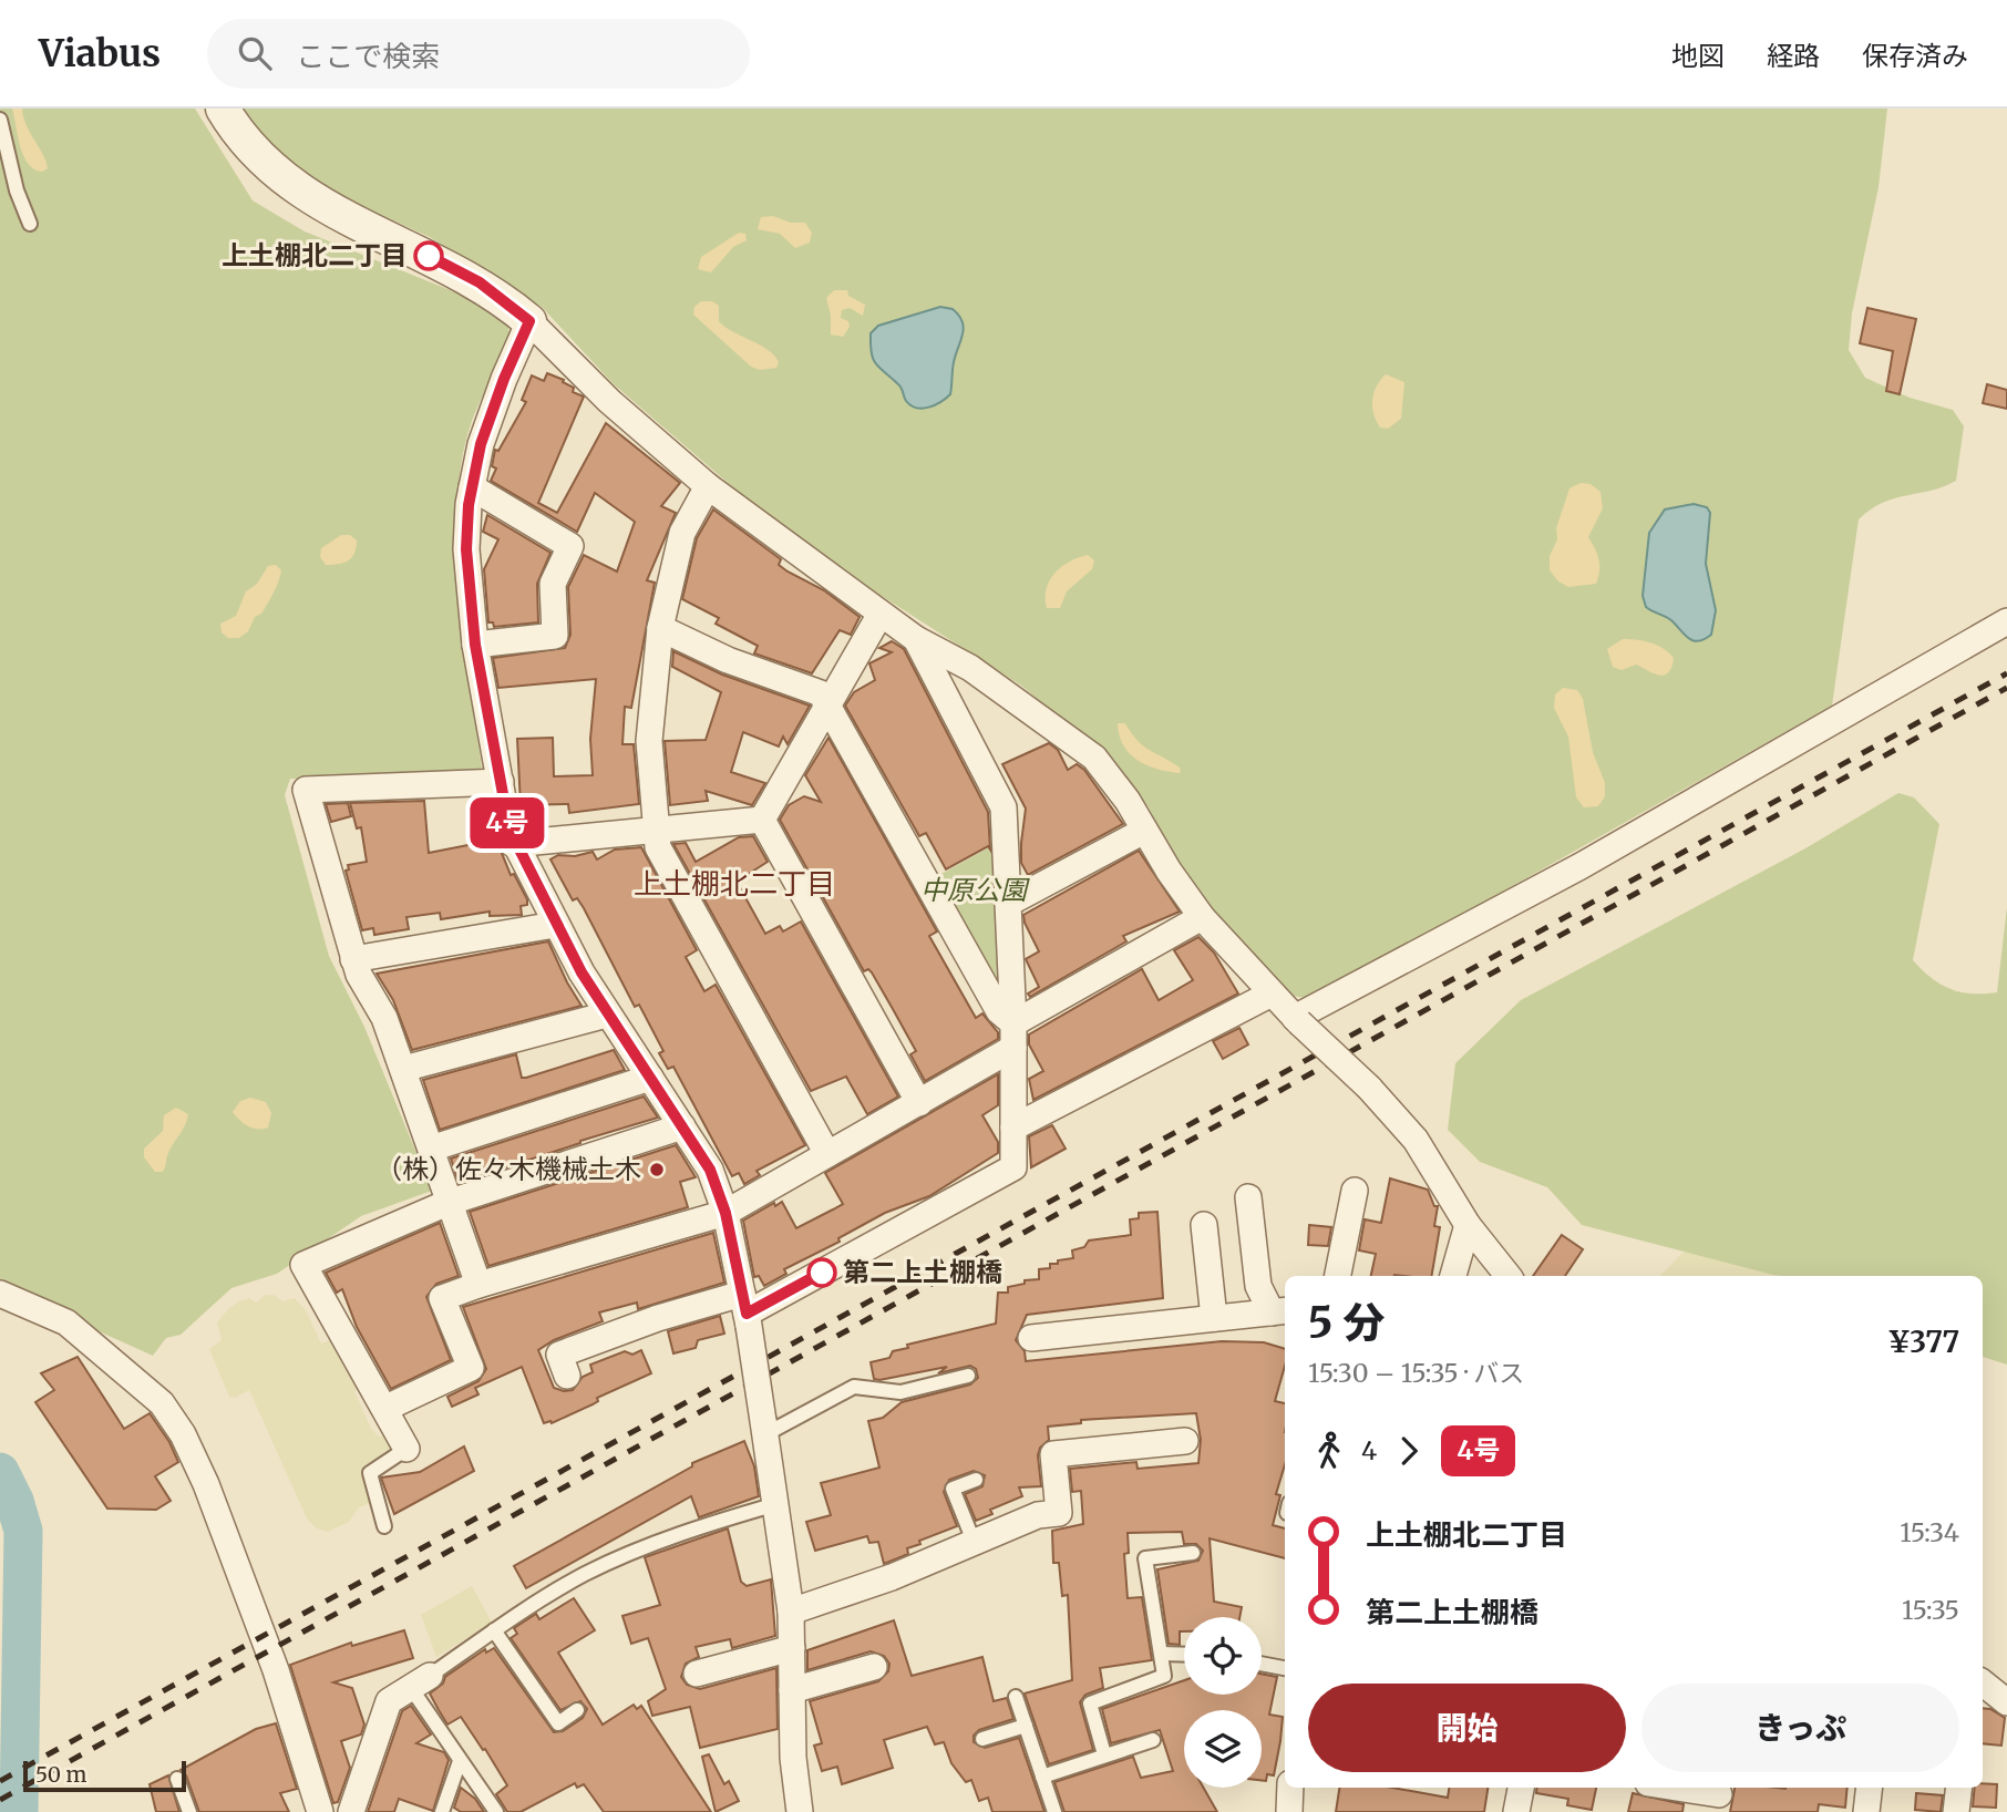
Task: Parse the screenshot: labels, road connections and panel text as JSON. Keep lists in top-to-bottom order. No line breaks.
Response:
{"districts":["上土棚北二丁目"],"parks":["中原公園"],"places":["上土棚北二丁目","（株）佐々木機械土木","第二上土棚橋"],"lines":["bus line 4号"],"scale_bar":"50 m","page":{"header":"Viabus","search":"ここで検索","nav":["地図","経路","保存済み"],"on_map":"4号","heading":["5 分","15:30 – 15:35 · バス","¥377"],"legs":["4","4号"],"list":[{"name":"上土棚北二丁目","value":"15:34"},{"name":"第二上土棚橋","value":"15:35"}],"buttons":["開始","きっぷ"],"scale":"50 m"}}
